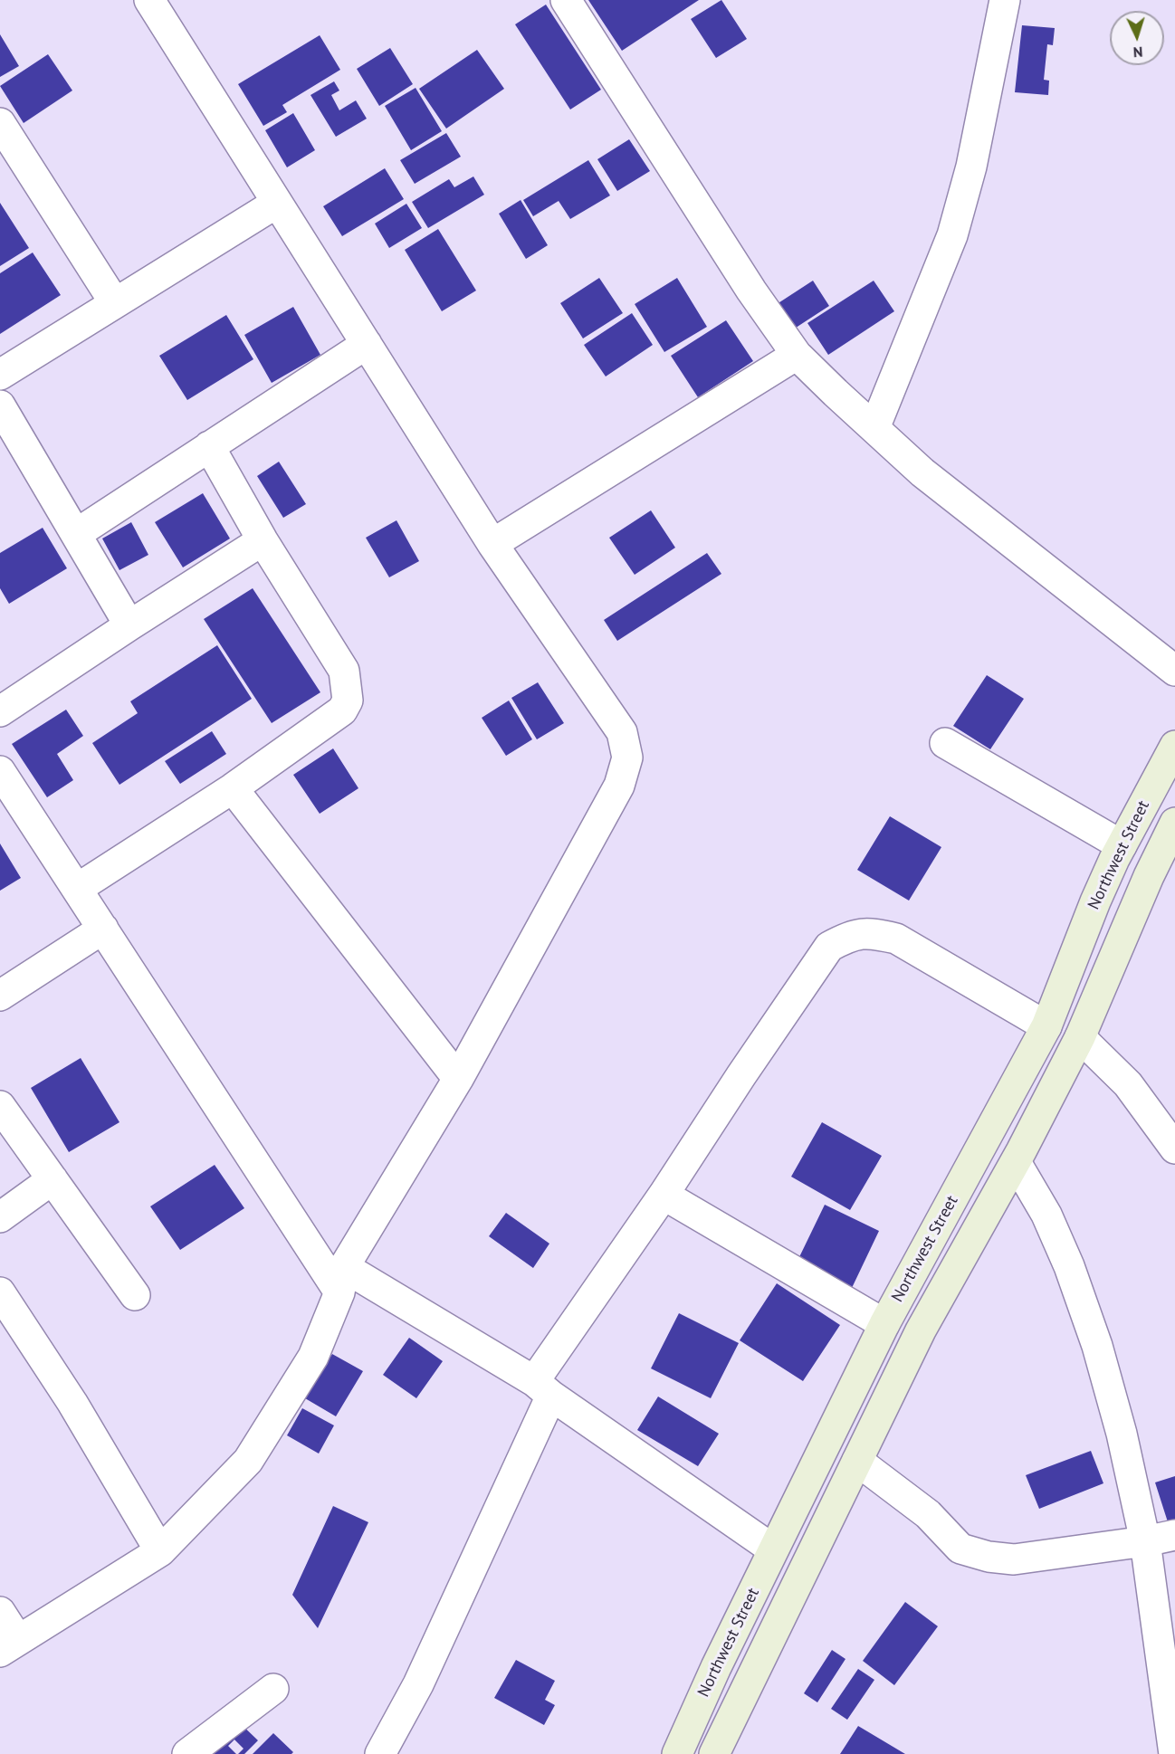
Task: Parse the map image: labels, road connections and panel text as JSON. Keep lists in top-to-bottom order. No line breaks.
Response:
{"streets":{"main road":["Northwest Street"]},"north":"bottom"}
